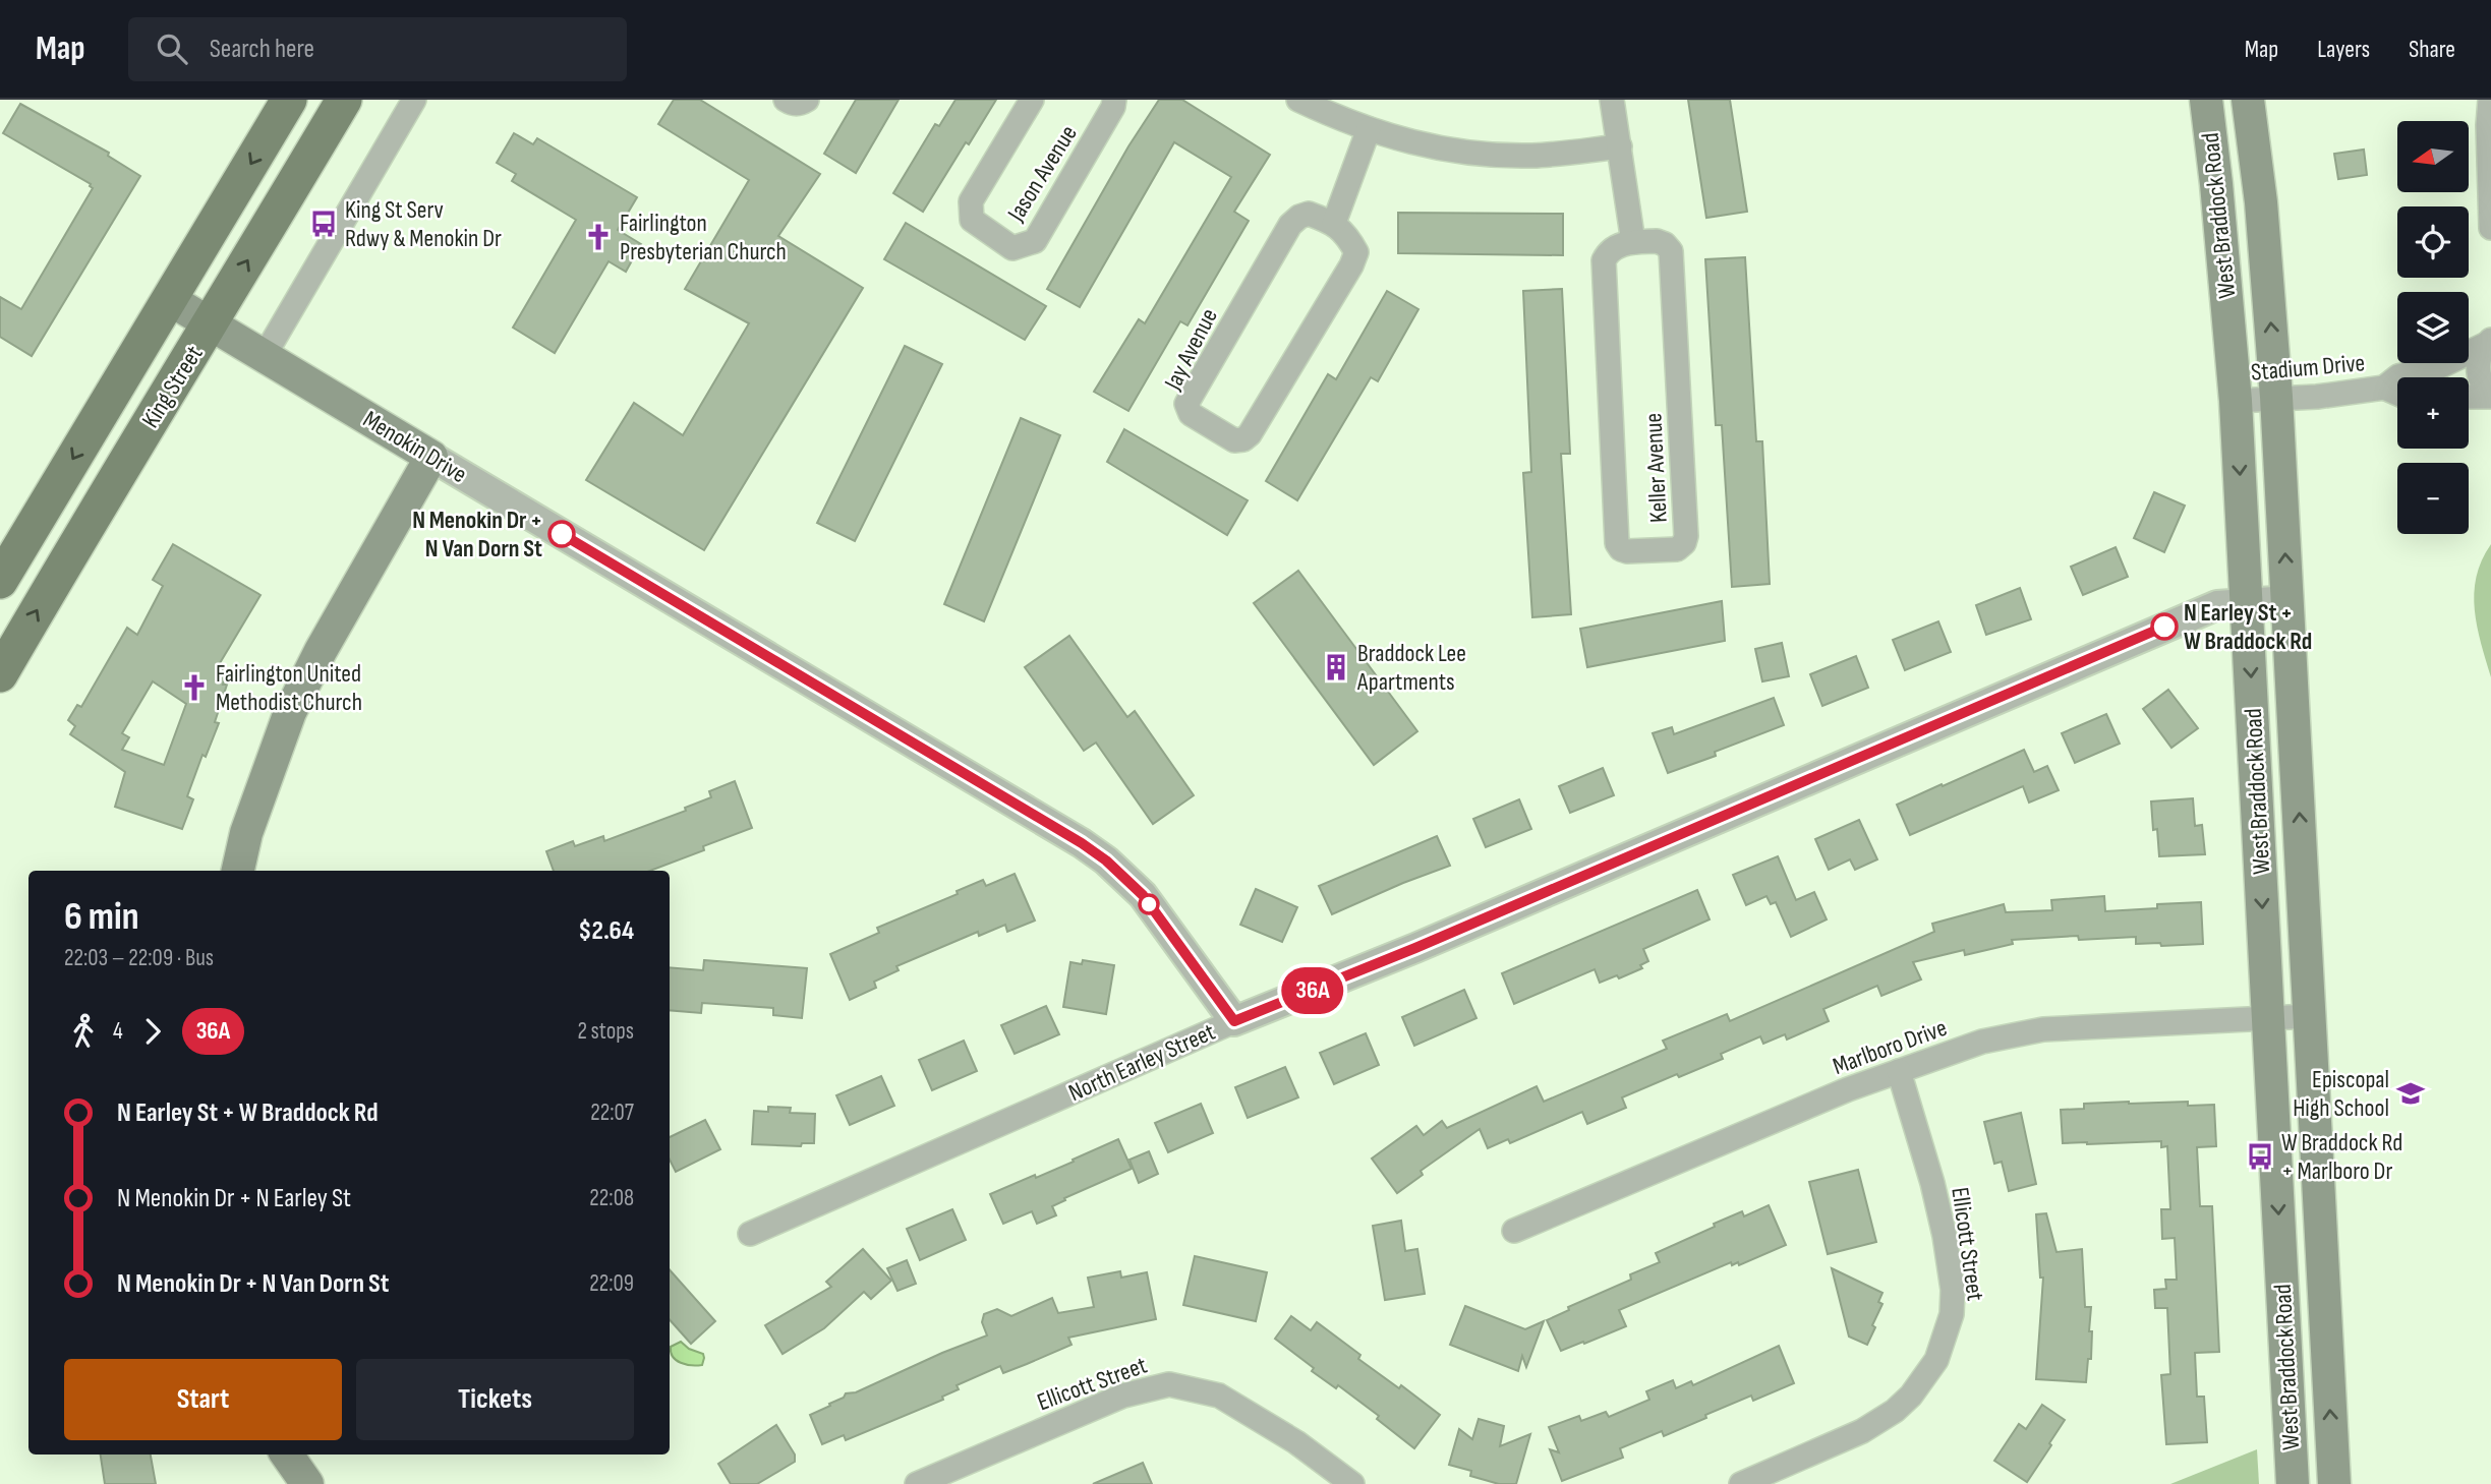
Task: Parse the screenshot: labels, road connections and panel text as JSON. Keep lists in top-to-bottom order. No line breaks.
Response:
{"streets":{"main road":["West Braddock Road","King Street","Menokin Drive"],"street":["Jason Avenue","Jay Avenue","Stadium Drive","Keller Avenue","Marlboro Drive","North Earley Street","Ellicott Street"]},"crossings":[["West Braddock Road","Stadium Drive"],["West Braddock Road","Marlboro Drive"],["West Braddock Road","North Earley Street"],["King Street","Menokin Drive"],["Menokin Drive","North Earley Street"],["Marlboro Drive","Ellicott Street"]],"places":{"bus stop":["King St Serv Rdwy & Menokin Dr","W Braddock Rd + Marlboro Dr"],"church":["Fairlington Presbyterian Church","Fairlington United Methodist Church"],"other":["N Menokin Dr + N Van Dorn St","N Earley St + W Braddock Rd"],"building":["Braddock Lee Apartments"],"school or university":["Episcopal High School"]},"lines":["bus line 36A"],"north":"left","page":{"header":"Map","search":"Search here","nav":["Map","Layers","Share"],"on_map":"36A","map_buttons":["+","−"],"heading":["6 min","22:03 – 22:09 · Bus","$2.64"],"legs":["4","36A","2 stops"],"list":[{"name":"N Earley St + W Braddock Rd","value":"22:07"},{"name":"N Menokin Dr + N Earley St","value":"22:08"},{"name":"N Menokin Dr + N Van Dorn St","value":"22:09"}],"buttons":["Start","Tickets"]}}
